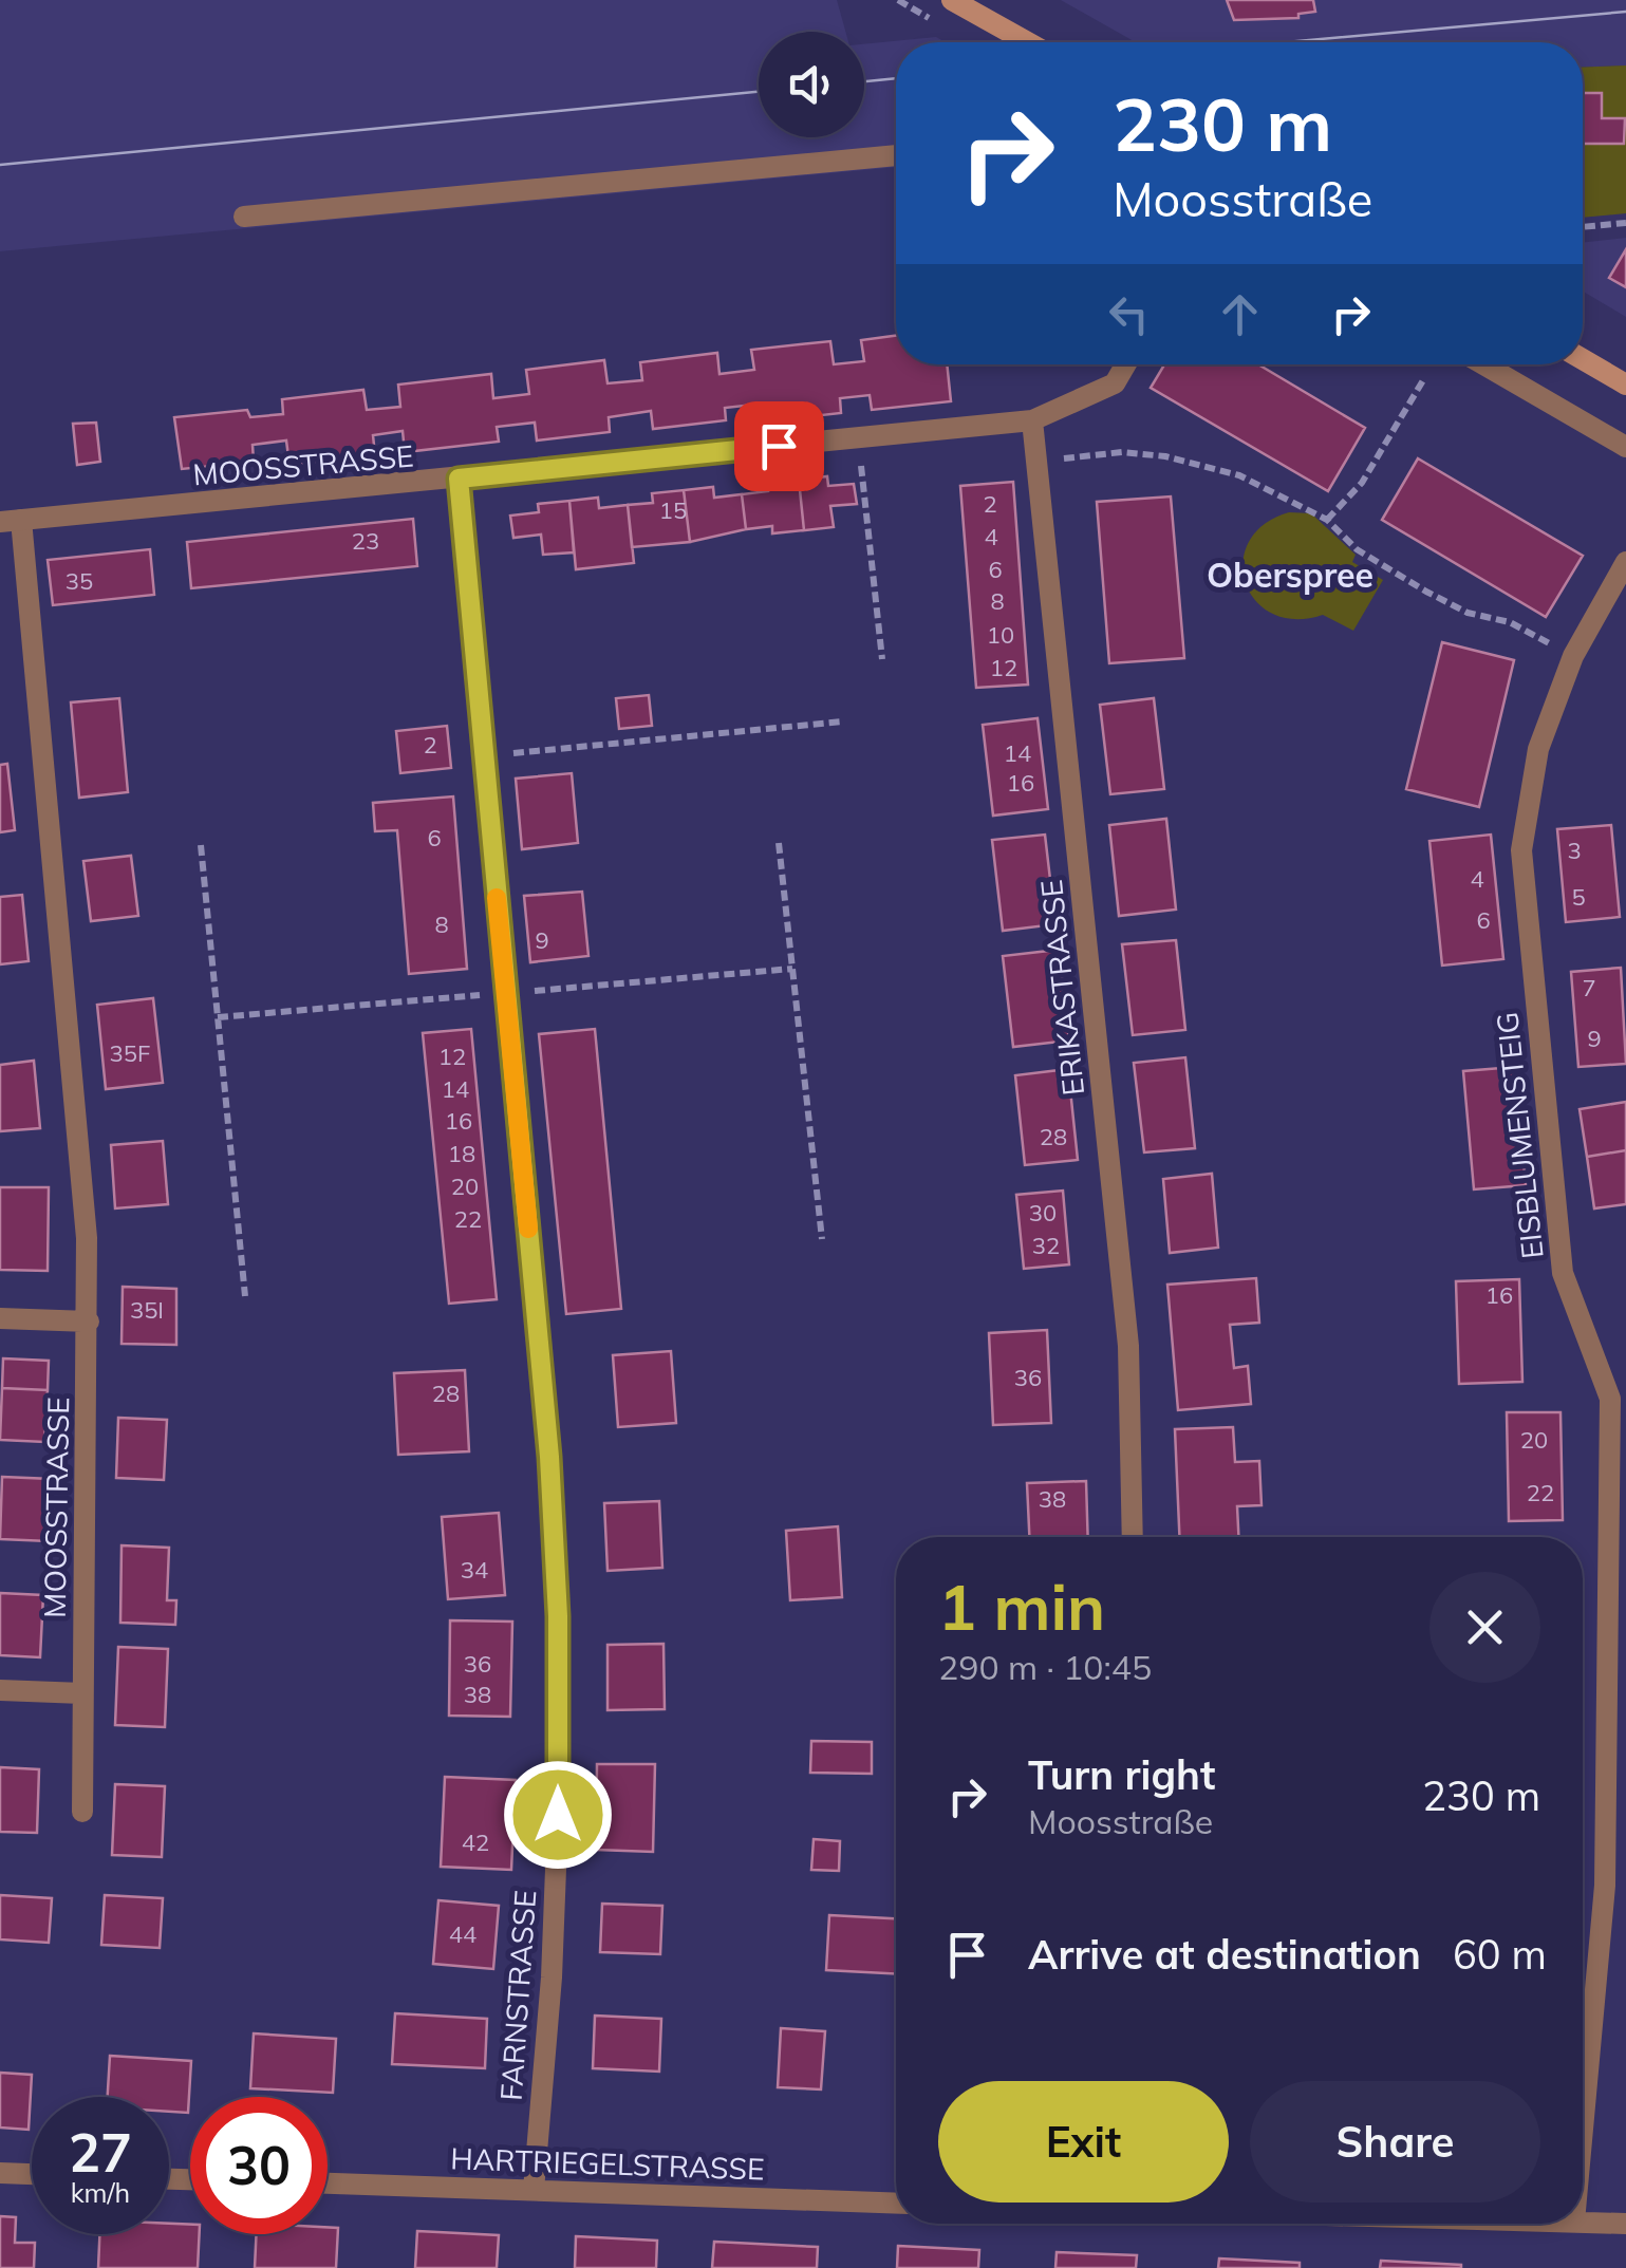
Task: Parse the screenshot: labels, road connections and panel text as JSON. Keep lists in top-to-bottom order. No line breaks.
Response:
{"streets":{"street":["MOOSSTRASSE","ERIKASTRASSE","EISBLUMENSTEIG","FARNSTRASSE","HARTRIEGELSTRASSE"]},"crossings":[["MOOSSTRASSE","ERIKASTRASSE"],["MOOSSTRASSE","FARNSTRASSE"],["FARNSTRASSE","HARTRIEGELSTRASSE"]],"districts":["Oberspree"],"house_numbers":["2","15","4","23","6","35","8","10","12","2","14","16","6","3","4","5","6","8","9","7","9","35F","12","14","16","28","18","20","30","22","32","16","35I","36","28","20","22","38","34","36","38","42","44"],"page":{"turn":["230 m","Moosstraße"],"heading":["1 min","290 m · 10:45"],"list":[{"name":"Turn right","note":"Moosstraße","value":"230 m"},{"name":"Arrive at destination","value":"60 m"}],"buttons":["Exit","Share"],"speed":"27 km/h","limit":"30"}}
